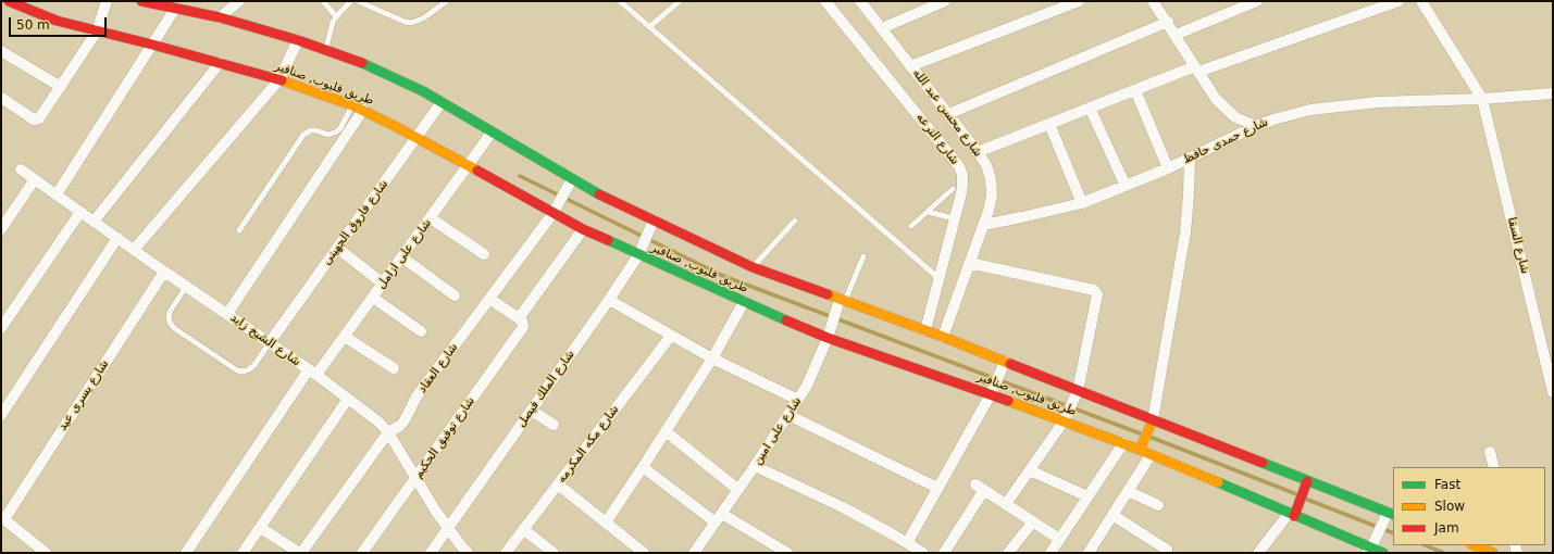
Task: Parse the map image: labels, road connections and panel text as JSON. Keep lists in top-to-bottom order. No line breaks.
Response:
{"streets":{"street":["طريق قليوب, صنافير","شارع محسن عبد الله","شارع الترعه","شارع حمدى حافظ","شارع فاروق الجهينى","شارع السقا","شارع على ازامل","شارع الشيخ زايد","شارع العقاد","شارع الملك فيصل","شارع يسرى عيد","شارع على امين","شارع توفيق الحكيم","شارع مكه المكرمه"]},"crossings":[["طريق قليوب, صنافير","شارع محسن عبد الله"],["طريق قليوب, صنافير","شارع الترعه"],["طريق قليوب, صنافير","شارع فاروق الجهينى"],["طريق قليوب, صنافير","شارع على ازامل"],["طريق قليوب, صنافير","شارع العقاد"],["طريق قليوب, صنافير","شارع الملك فيصل"],["طريق قليوب, صنافير","شارع على امين"],["طريق قليوب, صنافير","شارع توفيق الحكيم"],["شارع محسن عبد الله","شارع حمدى حافظ"],["شارع حمدى حافظ","شارع السقا"],["شارع فاروق الجهينى","شارع الشيخ زايد"],["شارع على ازامل","شارع الشيخ زايد"],["شارع الشيخ زايد","شارع العقاد"],["شارع الشيخ زايد","شارع الملك فيصل"],["شارع الشيخ زايد","شارع يسرى عيد"],["شارع الشيخ زايد","شارع توفيق الحكيم"]],"legend":["Fast","Slow","Jam"],"scale_bar":"50 m"}
